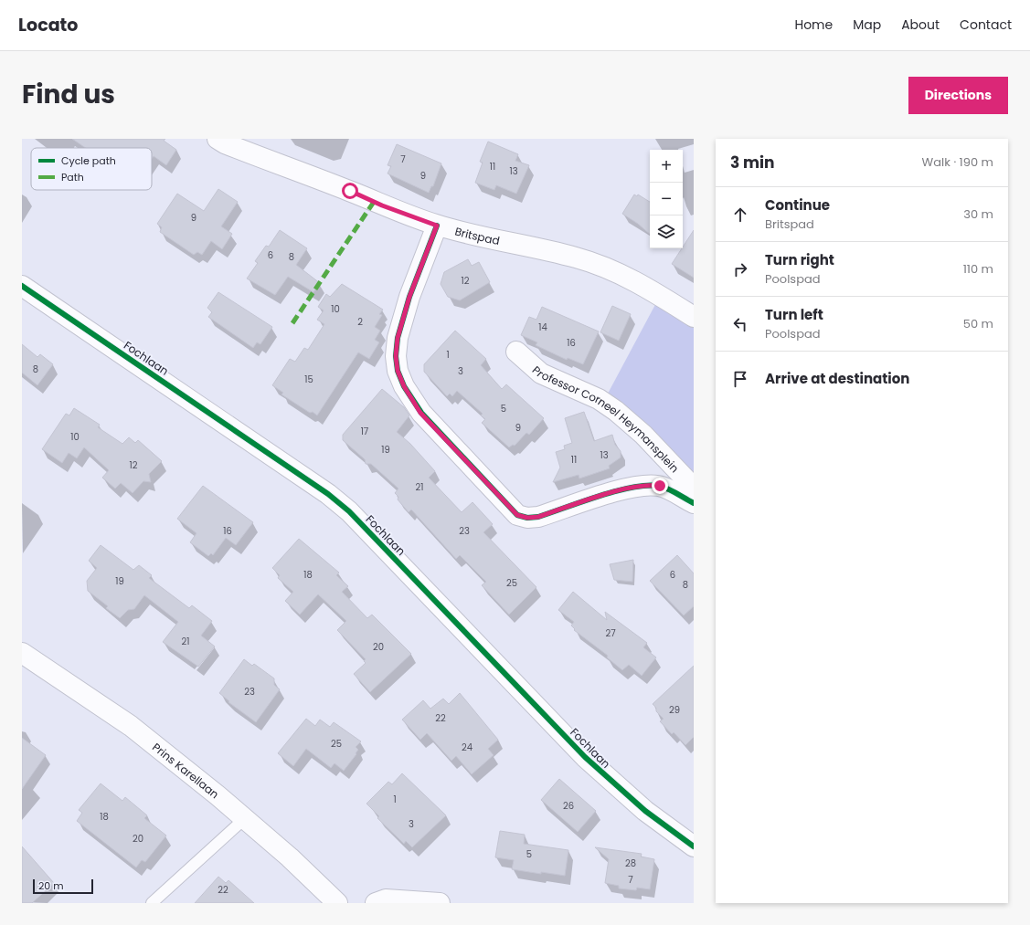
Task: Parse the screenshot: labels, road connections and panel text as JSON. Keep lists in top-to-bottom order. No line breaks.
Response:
{"streets":{"street":["Britspad","Fochlaan","Professor Corneel Heymansplein","Prins Karellaan"]},"house_numbers":["7","11","13","9","9","6","8","12","10","2","14","16","1","8","3","15","5","9","17","10","19","13","11","12","21","16","23","18","6","19","25","8","27","21","20","23","29","22","25","24","1","26","18","3","20","5","28","7","22"],"legend":["Cycle path","Path"],"scale_bar":"20 m","page":{"header":"Locato","nav":["Home","Map","About","Contact"],"title":"Find us","buttons":"Directions","heading":["3 min","Walk · 190 m"],"map_buttons":["+","−"],"list":[["Continue","Britspad","30 m"],["Turn right","Poolspad","110 m"],["Turn left","Poolspad","50 m"],"Arrive at destination"],"scale":"20 m"}}
